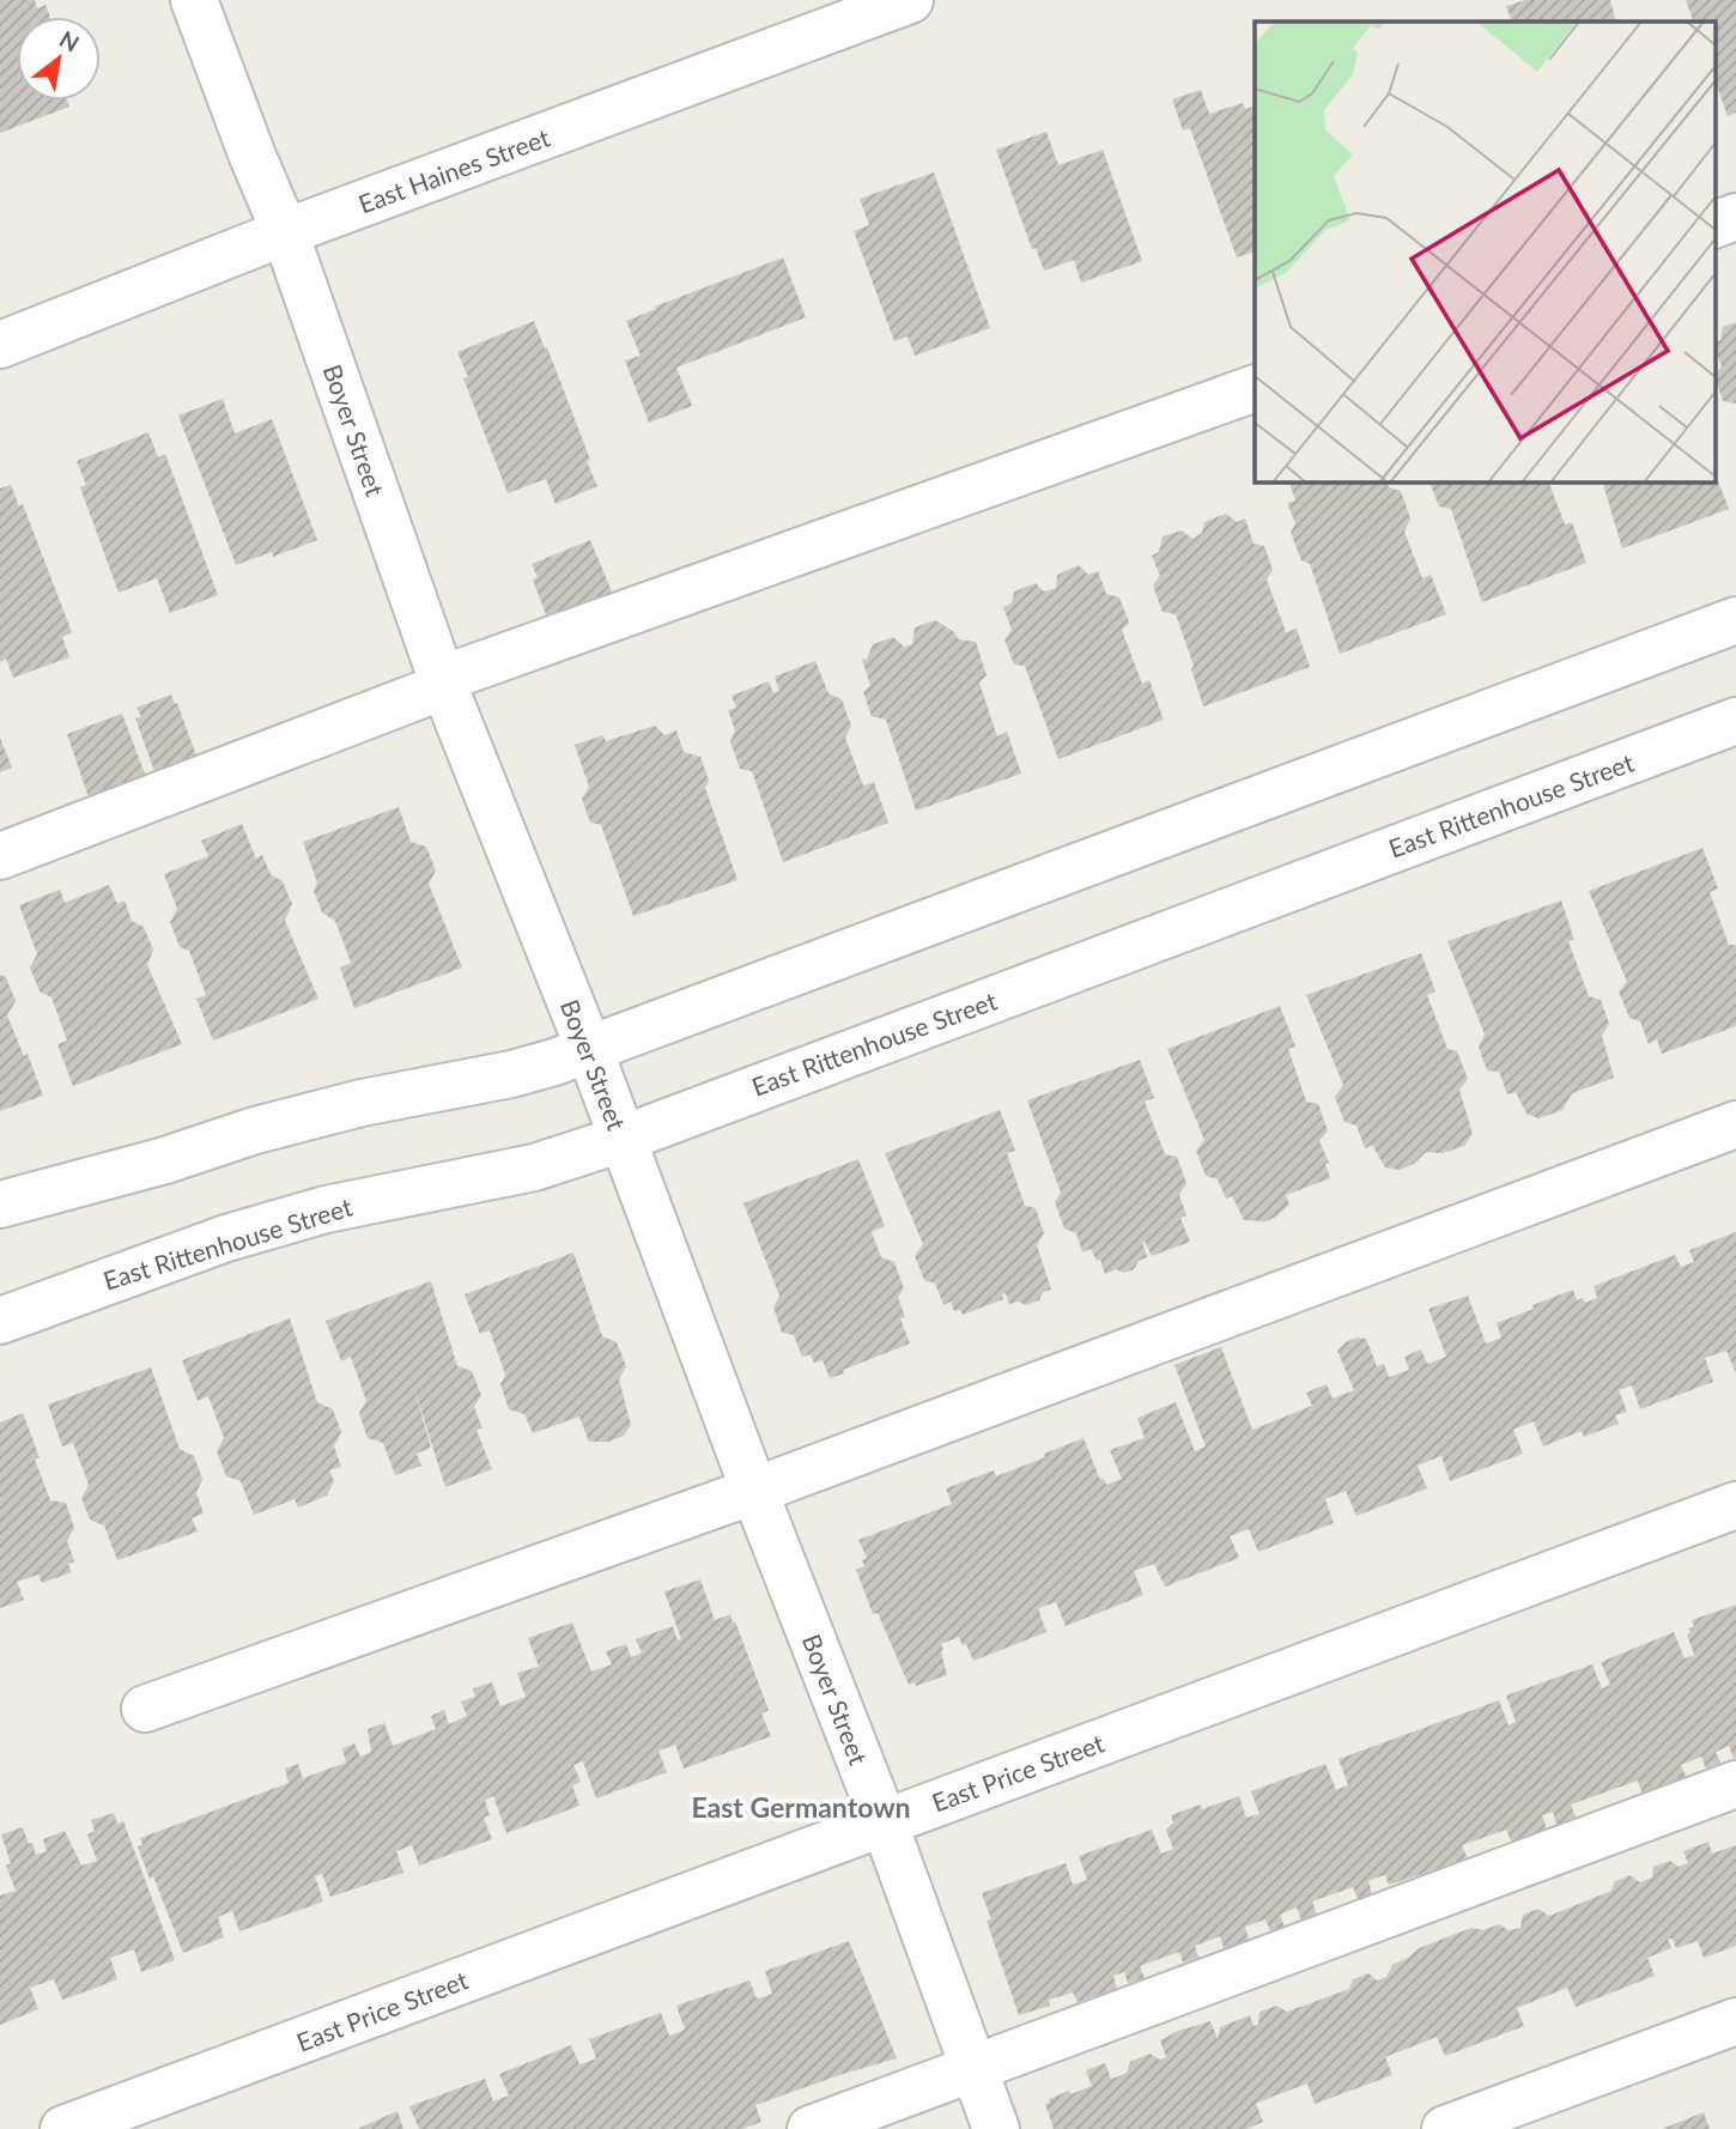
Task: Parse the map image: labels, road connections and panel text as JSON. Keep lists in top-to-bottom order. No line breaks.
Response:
{"streets":{"street":["East Haines Street","Boyer Street","East Rittenhouse Street","East Price Street"]},"crossings":[["East Haines Street","Boyer Street"],["Boyer Street","East Rittenhouse Street"],["Boyer Street","East Price Street"]],"districts":["East Germantown"],"north":"top right"}
